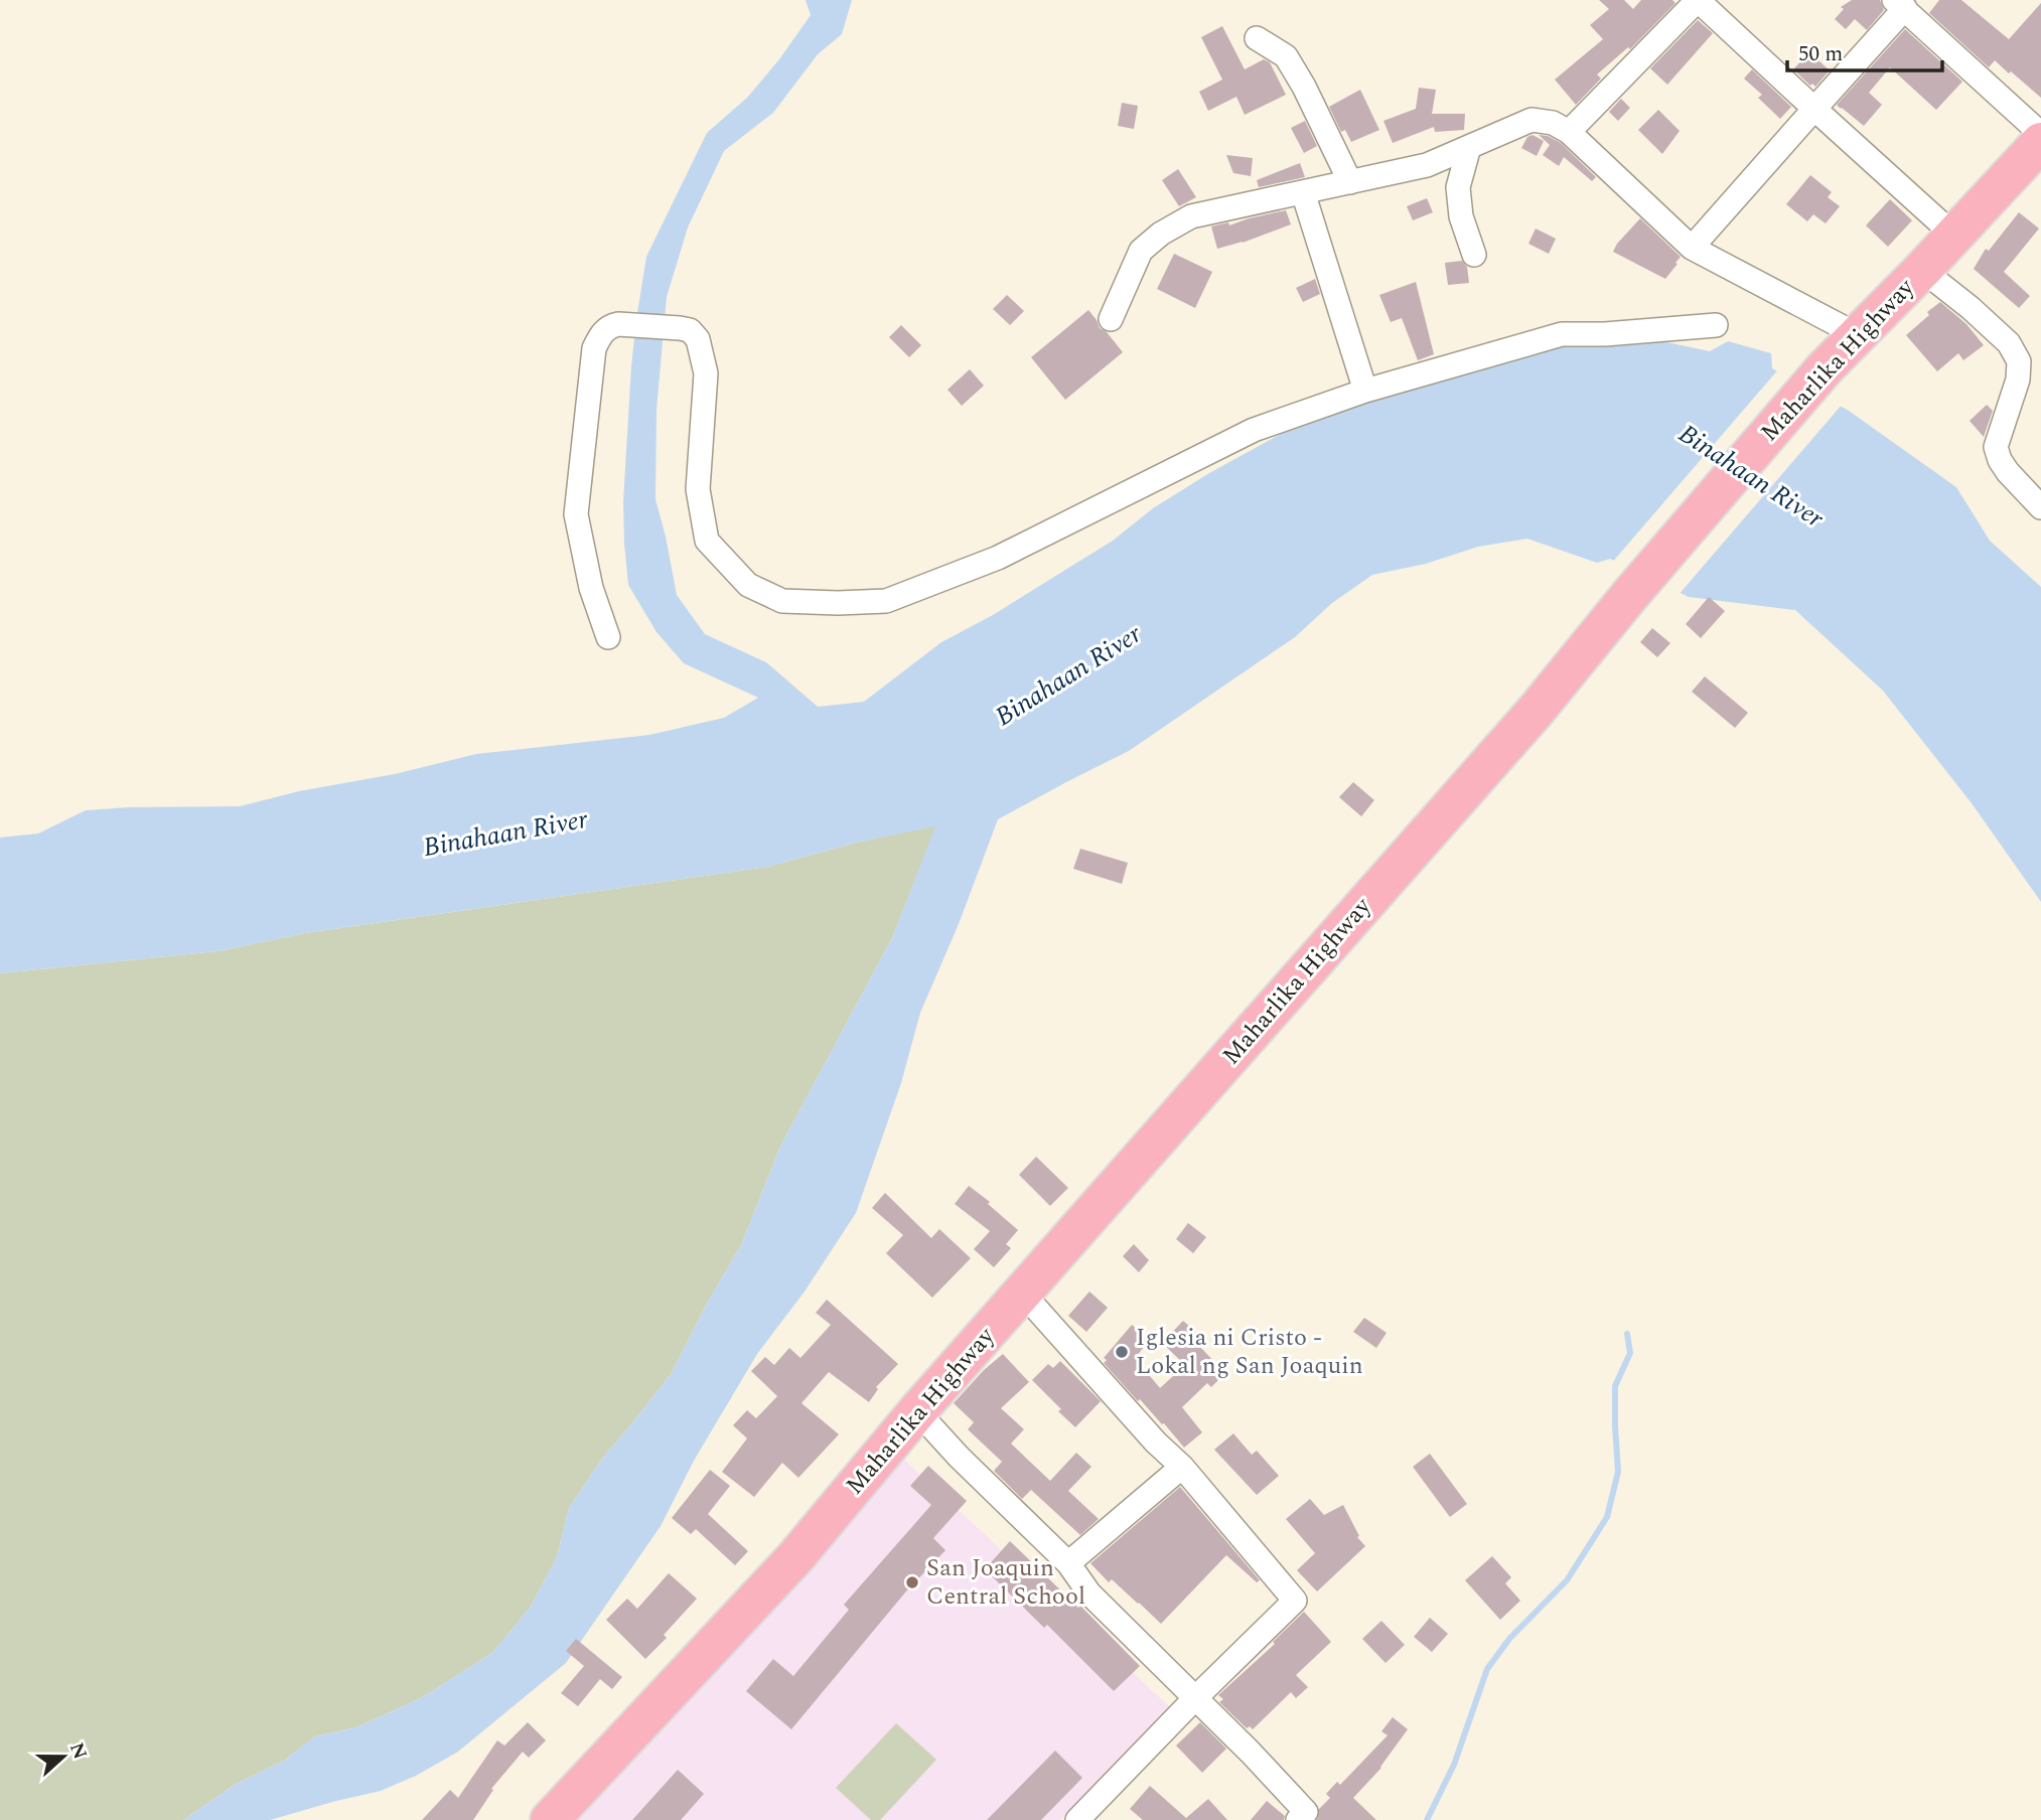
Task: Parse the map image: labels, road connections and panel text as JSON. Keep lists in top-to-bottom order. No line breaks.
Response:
{"streets":{"highway":["Maharlika Highway"]},"water":["Binahaan River"],"places":["Iglesia ni Cristo - Lokal ng San Joaquin","San Joaquin Central School"],"scale_bar":"50 m","north":"right"}
